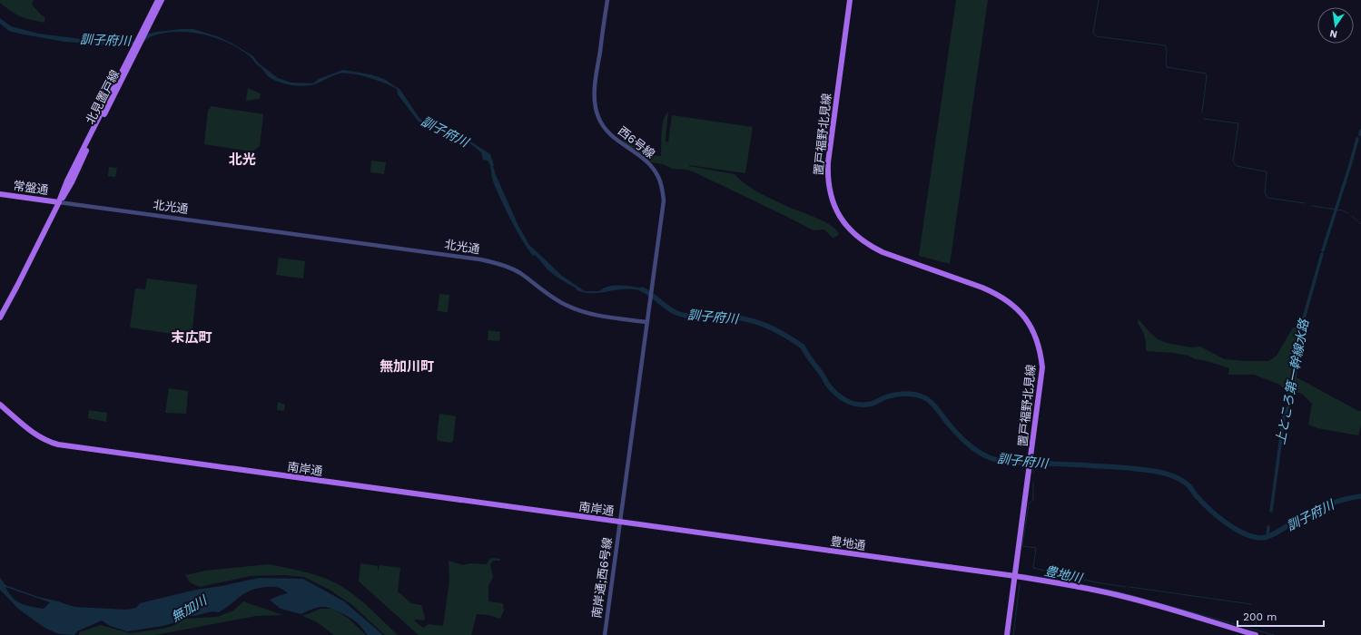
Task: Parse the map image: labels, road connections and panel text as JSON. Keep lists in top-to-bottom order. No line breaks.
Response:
{"streets":{"main road":["北見置戸線","置戸福野北見線","常盤通","南岸通","豊地通"],"street":["西6号線","北光通","南岸通;西6号線"]},"crossings":[["北見置戸線","常盤通"],["北見置戸線","北光通"],["置戸福野北見線","豊地通"],["西6号線","北光通"],["常盤通","北光通"],["南岸通","豊地通"],["南岸通","南岸通;西6号線"],["豊地通","南岸通;西6号線"]],"districts":["北光","末広町","無加川町"],"water":["訓子府川","上ところ第一幹線水路","豊地川","無加川"],"scale_bar":"200 m","north":"bottom"}
